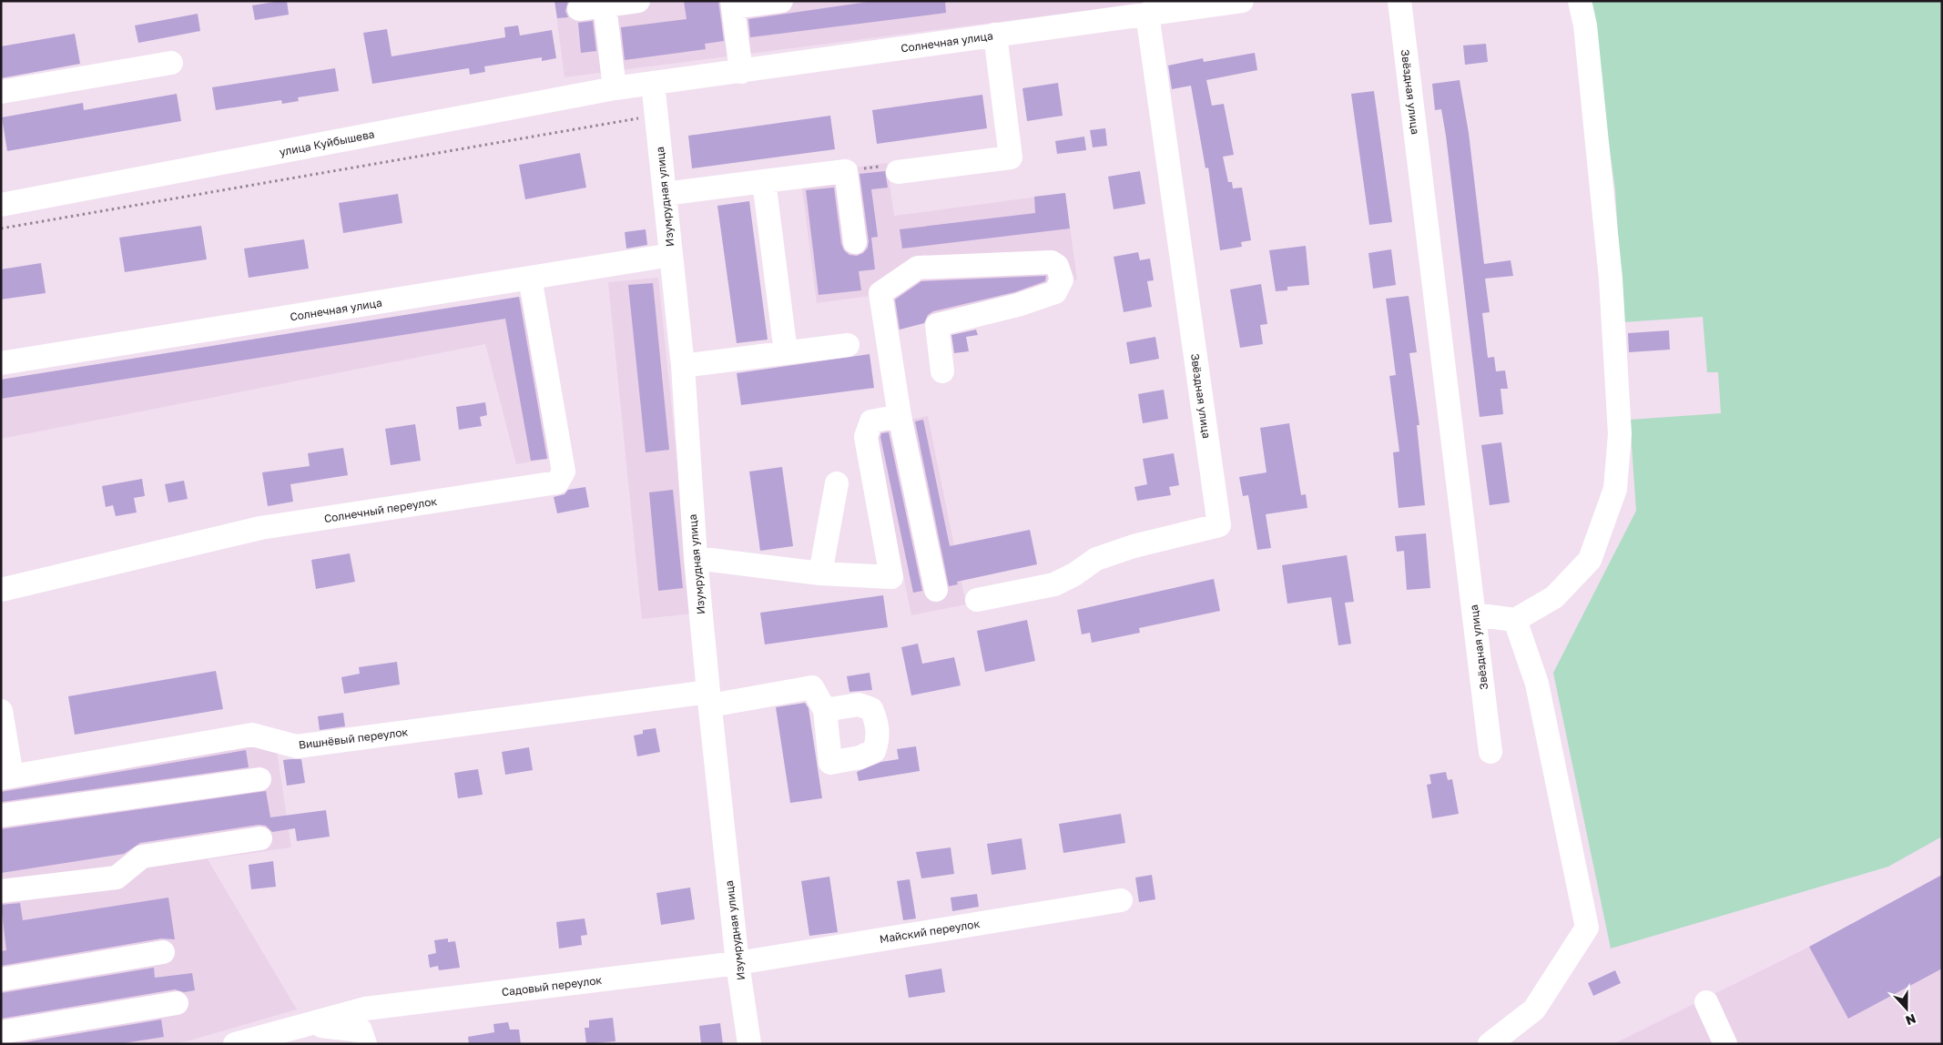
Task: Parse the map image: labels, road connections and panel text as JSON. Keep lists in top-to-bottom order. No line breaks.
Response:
{"streets":{"street":["Солнечная улица","Звёздная улица","улица Куйбышева","Изумрудная улица","Солнечный переулок","Вишнёвый переулок","Майский переулок","Садовый переулок"]},"crossings":[["Солнечная улица","Звёздная улица"],["Солнечная улица","улица Куйбышева"],["Солнечная улица","Изумрудная улица"],["Солнечная улица","Солнечный переулок"],["улица Куйбышева","Изумрудная улица"],["Изумрудная улица","Вишнёвый переулок"],["Изумрудная улица","Майский переулок"],["Изумрудная улица","Садовый переулок"],["Майский переулок","Садовый переулок"]],"north":"bottom"}
